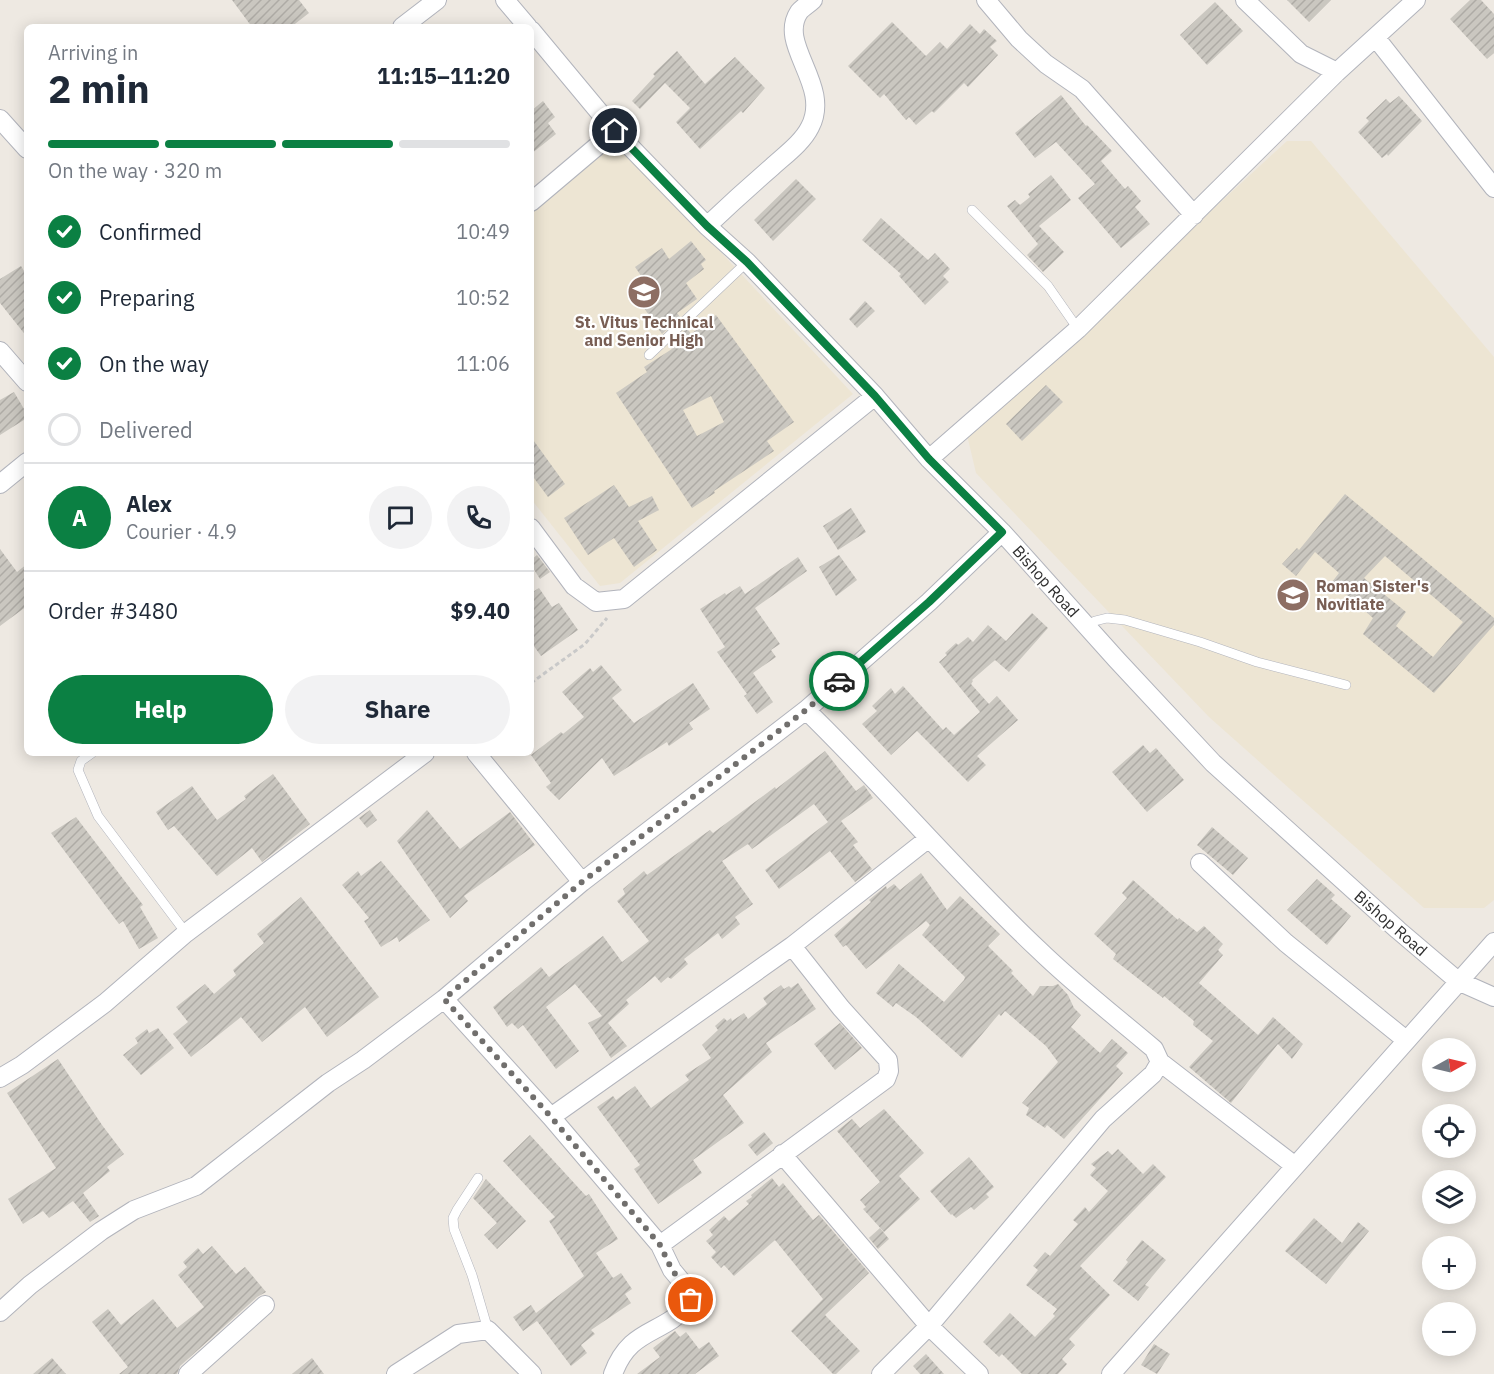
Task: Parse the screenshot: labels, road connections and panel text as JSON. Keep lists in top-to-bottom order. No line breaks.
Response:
{"streets":{"street":["Bishop Road"]},"places":{"school or university":["St. Vitus Technical and Senior High","Roman Sister's Novitiate"]},"north":"right","page":{"heading":["2 min","Arriving in","11:15–11:20"],"panel":["Alex","Courier · 4.9","Order #3480","$9.40"],"bar":"On the way · 320 m","list":[["Confirmed","10:49"],["Preparing","10:52"],["On the way","11:06"],"Delivered"],"round":"A","buttons":["Help","Share"],"map_buttons":["+","−"]}}
